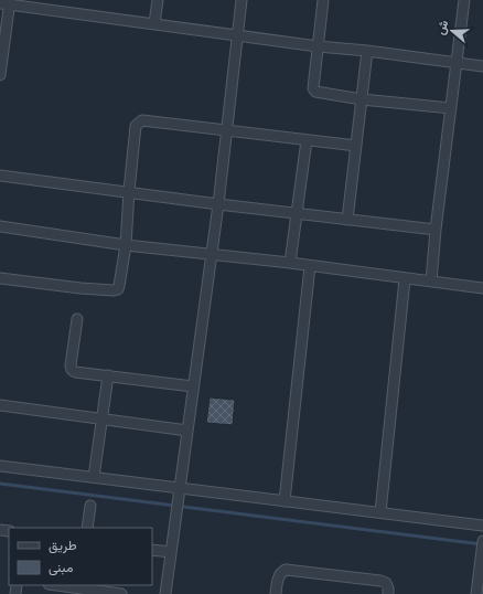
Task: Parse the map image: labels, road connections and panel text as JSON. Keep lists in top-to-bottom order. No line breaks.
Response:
{"legend":["طريق","مبنى"],"north":"left"}
